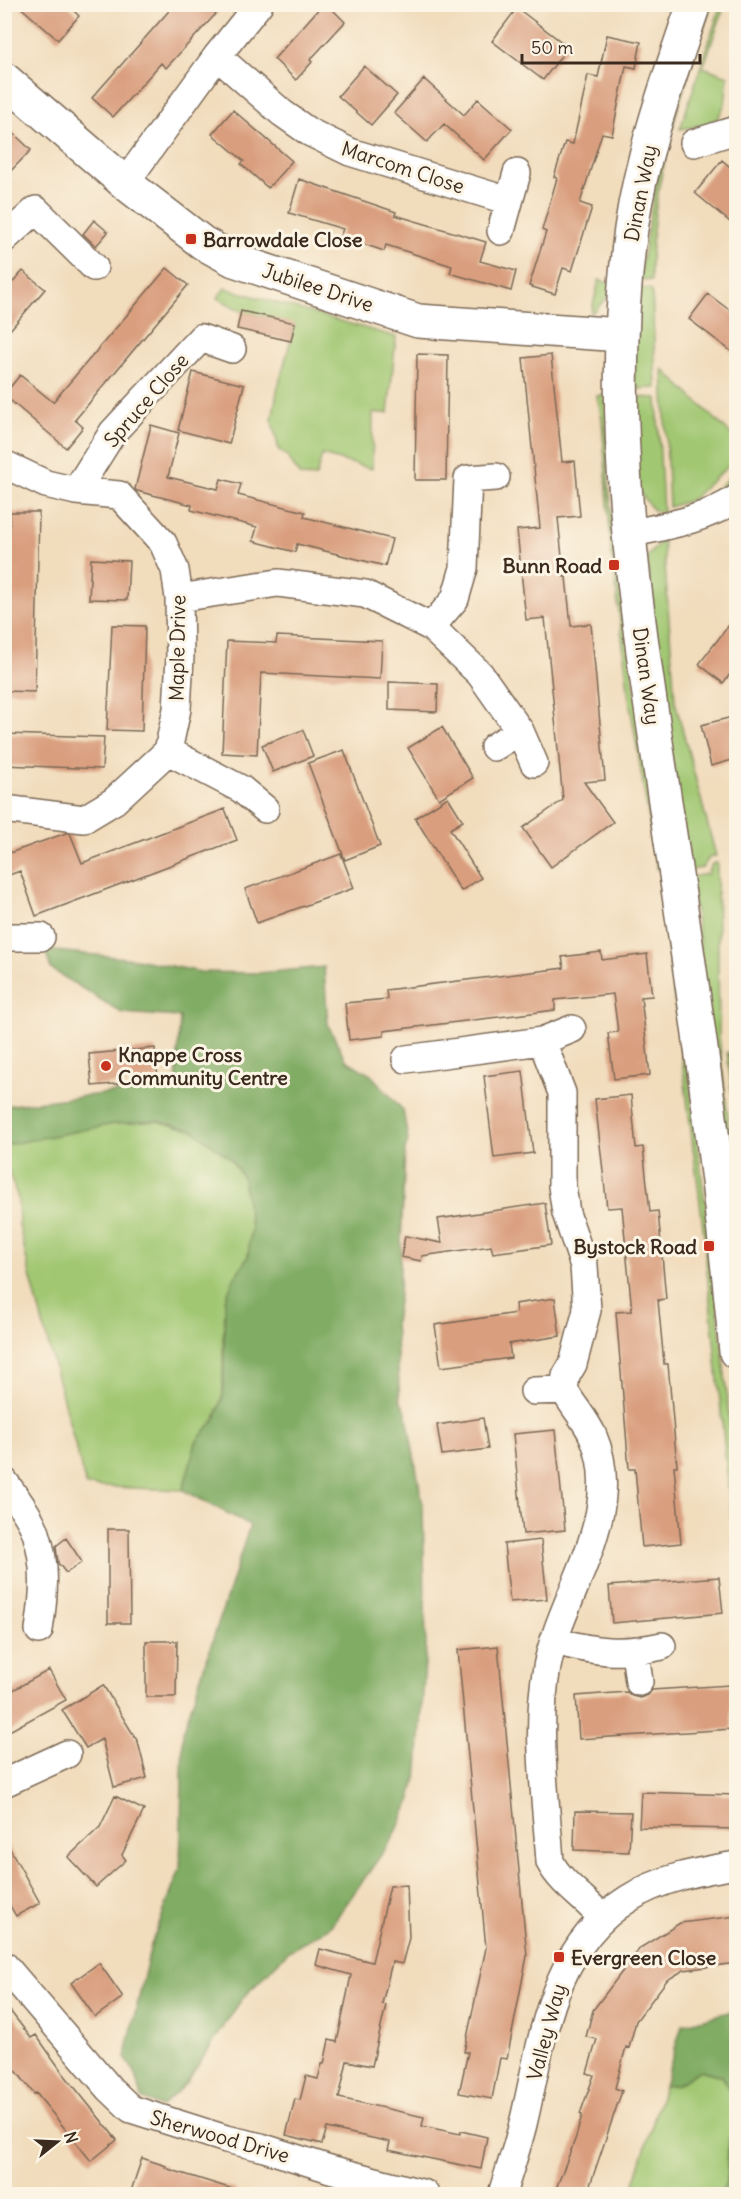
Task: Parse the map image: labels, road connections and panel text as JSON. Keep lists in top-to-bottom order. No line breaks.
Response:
{"streets":{"street":["Marcom Close","Dinan Way","Jubilee Drive","Spruce Close","Maple Drive","Valley Way","Sherwood Drive"]},"crossings":[["Dinan Way","Jubilee Drive"],["Spruce Close","Maple Drive"]],"places":{"transit":["Barrowdale Close","Bunn Road","Bystock Road","Evergreen Close"],"other":["Knappe Cross Community Centre"]},"scale_bar":"50 m","north":"right"}
